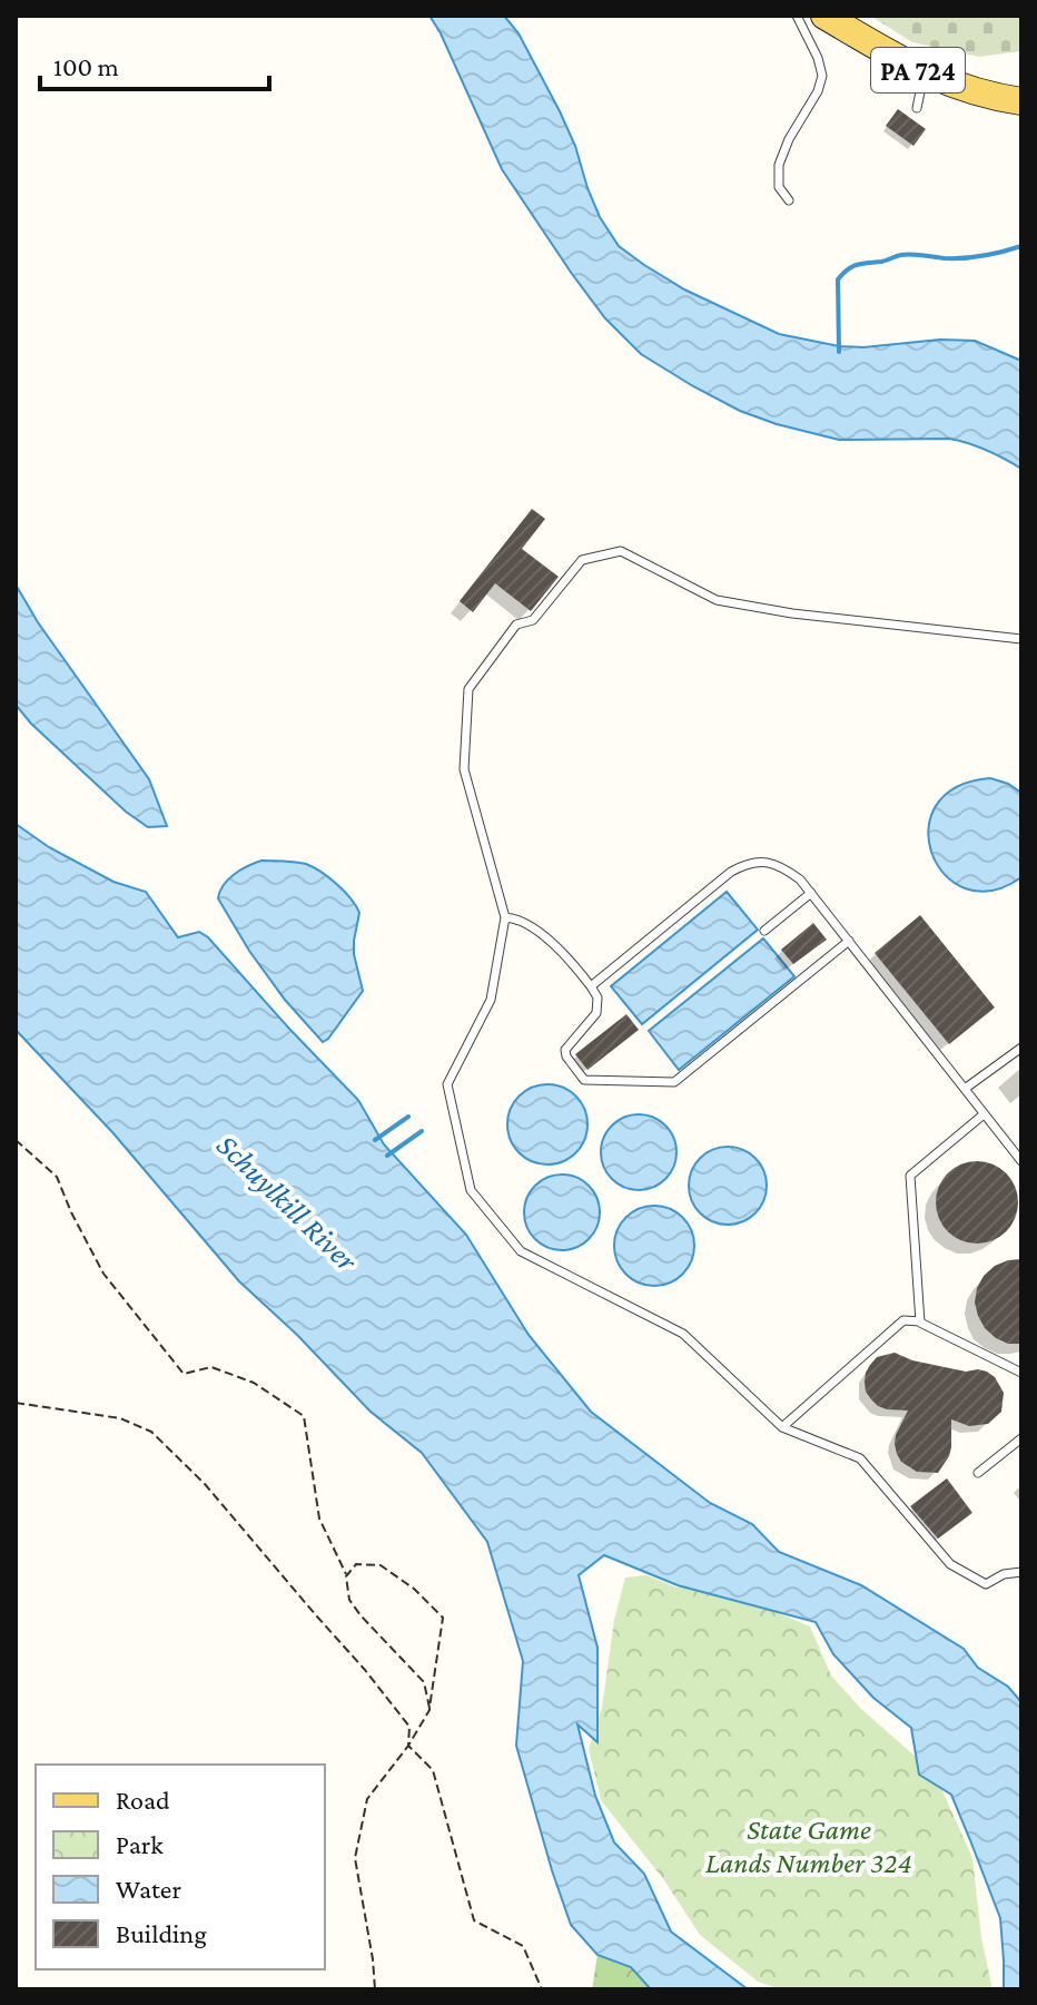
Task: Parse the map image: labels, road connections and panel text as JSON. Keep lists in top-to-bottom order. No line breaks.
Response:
{"streets":{"main road":["PA 724"]},"water":["Schuylkill River"],"parks":["State Game Lands Number 324"],"legend":["Road","Park","Water","Building"],"scale_bar":"100 m"}
